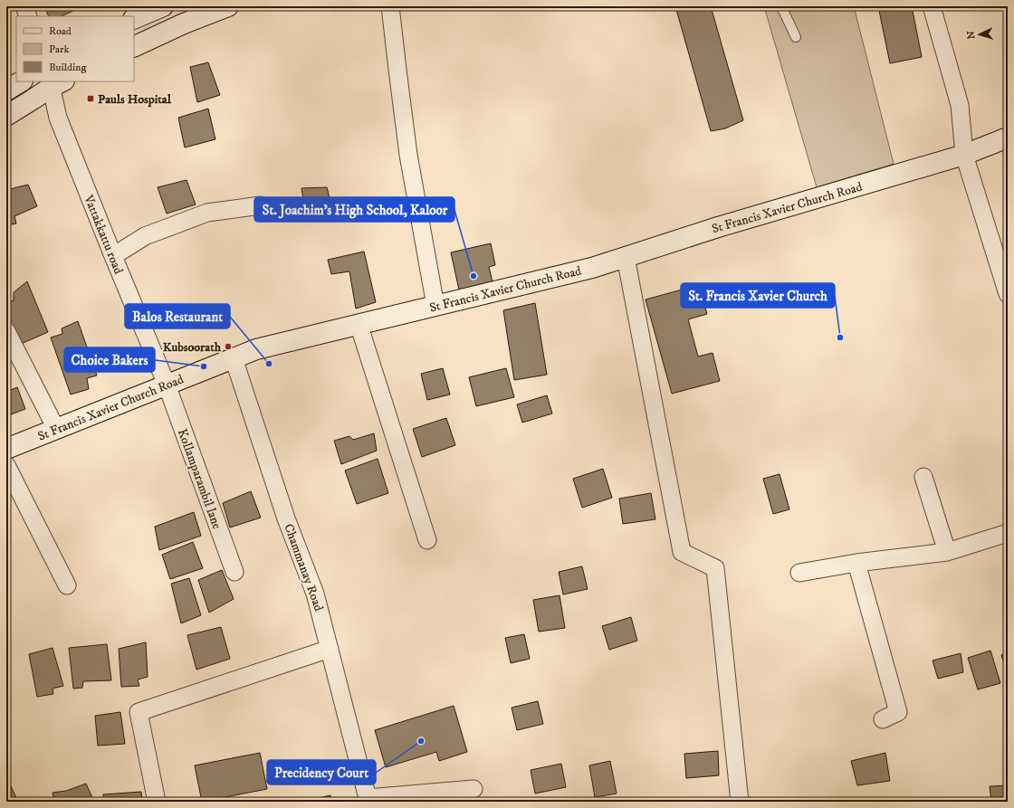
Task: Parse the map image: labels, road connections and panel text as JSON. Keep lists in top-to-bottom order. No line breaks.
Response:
{"streets":{"street":["St Francis Xavier Church Road","Vattakkattu road","Kollamparambil lane","Chammanay Road"]},"crossings":[["St Francis Xavier Church Road","Vattakkattu road"],["St Francis Xavier Church Road","Kollamparambil lane"],["St Francis Xavier Church Road","Chammanay Road"],["Vattakkattu road","Kollamparambil lane"]],"places":{"transit":["Pauls Hospital"],"other":["St. Joachim's High School, Kaloor","St. Francis Xavier Church","Kubsoorath","Balos Restaurant","Choice Bakers","Precidency Court"]},"legend":["Road","Park","Building"],"north":"left"}
